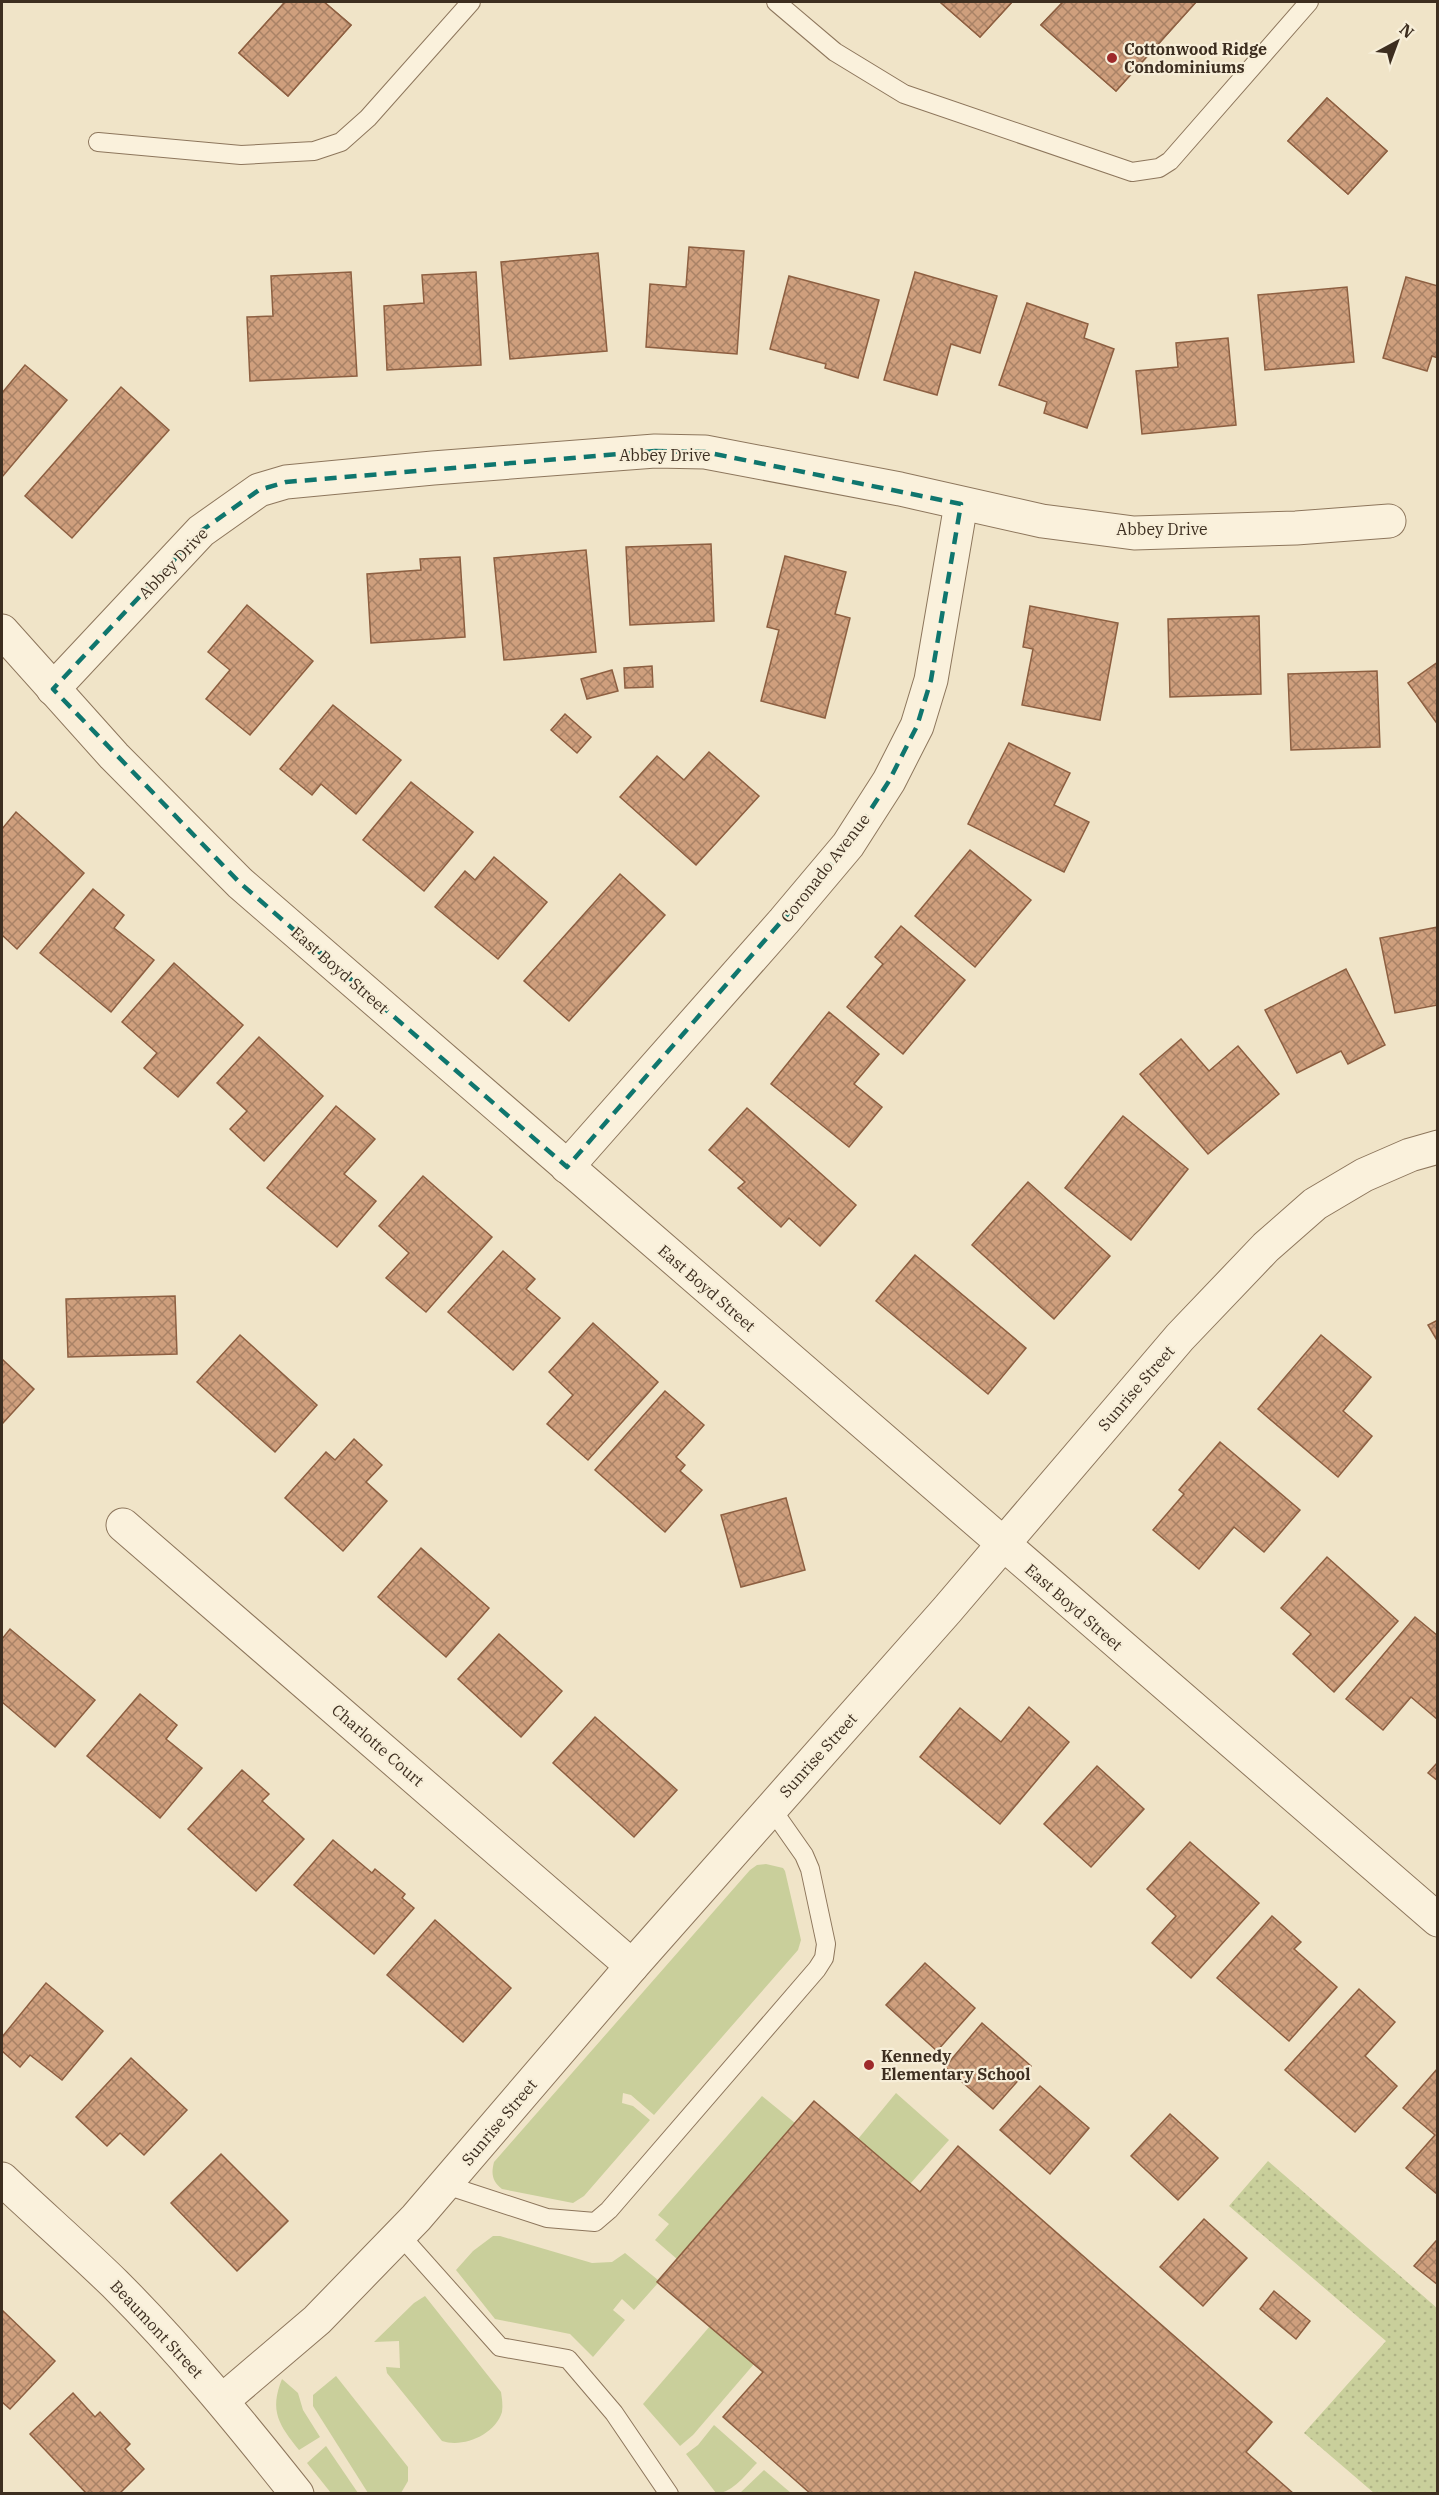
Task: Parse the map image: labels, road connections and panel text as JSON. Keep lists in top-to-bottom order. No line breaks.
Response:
{"streets":{"street":["Abbey Drive","Coronado Avenue","East Boyd Street","Sunrise Street","Charlotte Court","Beaumont Street"]},"crossings":[["Abbey Drive","Coronado Avenue"],["Abbey Drive","East Boyd Street"],["Coronado Avenue","East Boyd Street"],["East Boyd Street","Sunrise Street"],["Sunrise Street","Charlotte Court"],["Sunrise Street","Beaumont Street"]],"places":["Cottonwood Ridge Condominiums","Kennedy Elementary School"],"north":"top right"}
